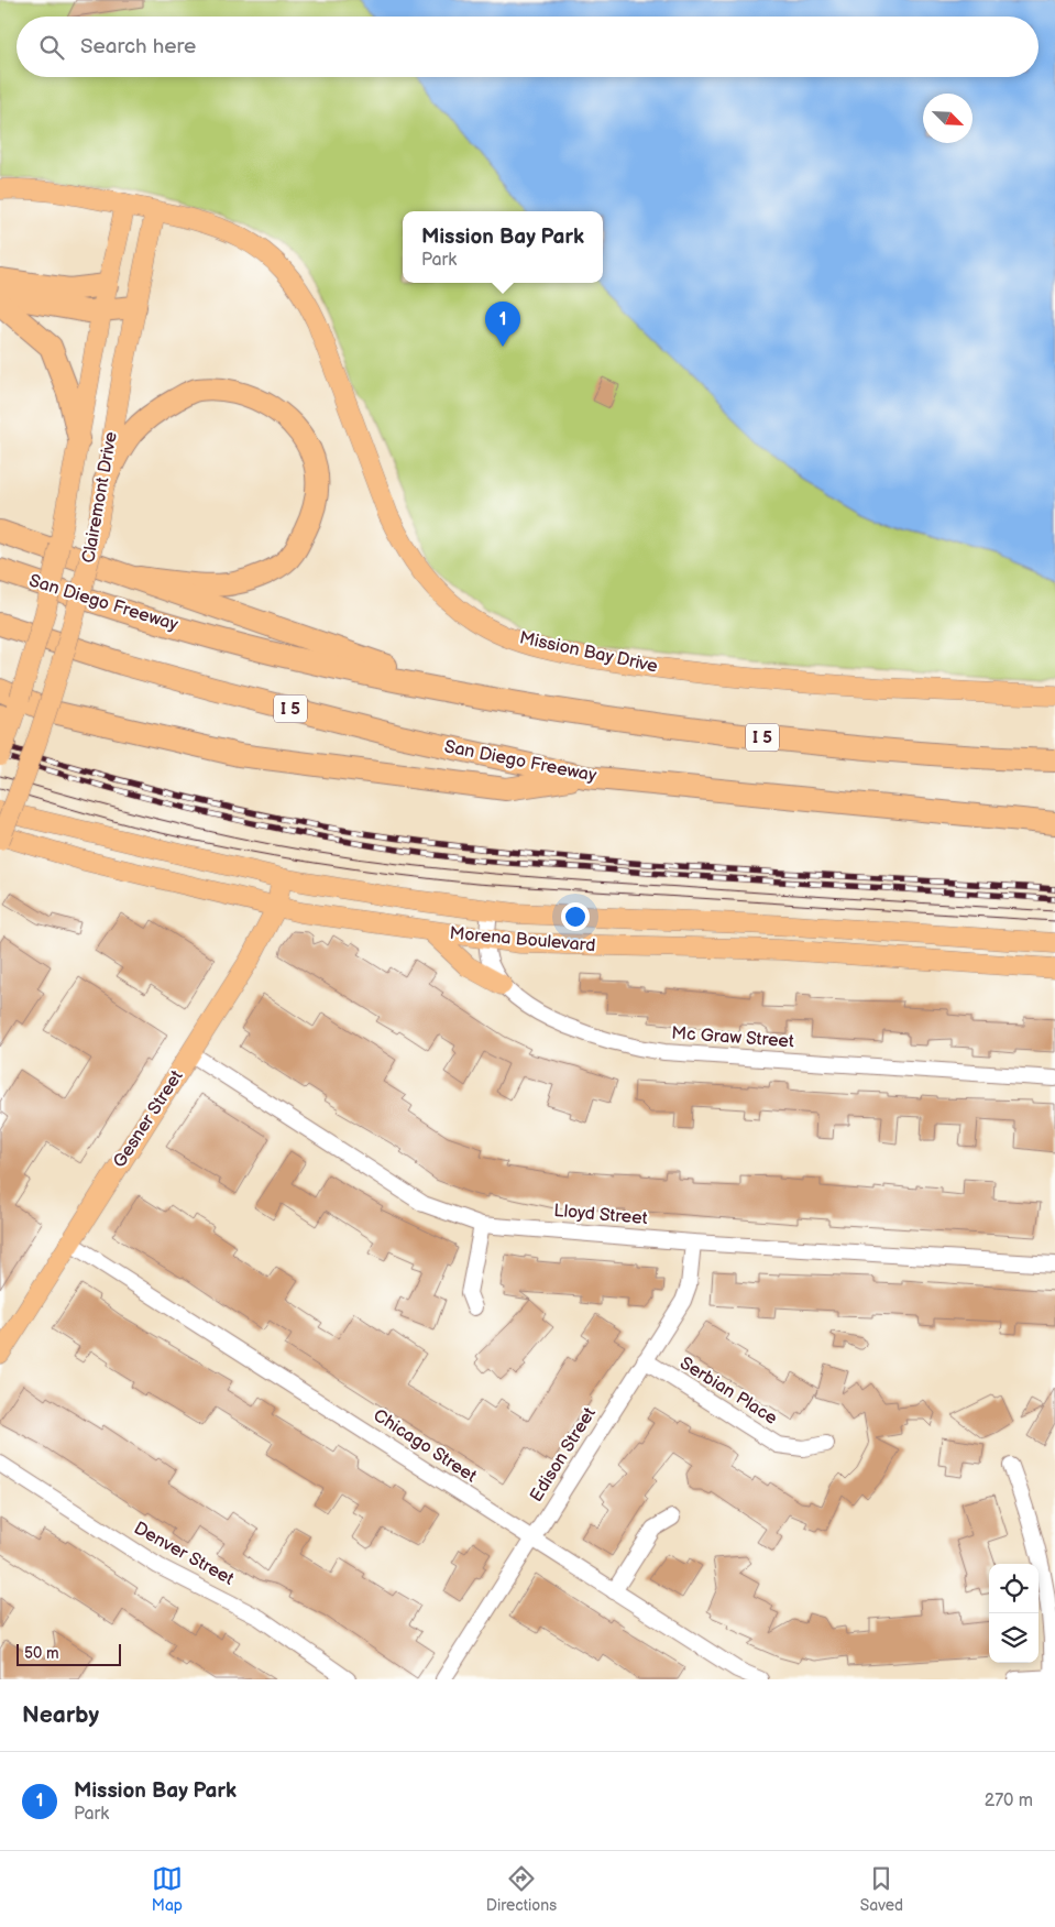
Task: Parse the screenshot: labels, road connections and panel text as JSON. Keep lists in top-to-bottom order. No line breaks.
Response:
{"streets":{"highway":["San Diego Freeway","I 5"],"main road":["Clairemont Drive","Mission Bay Drive","Morena Boulevard","Gesner Street"],"street":["Mc Graw Street","Lloyd Street","Serbian Place","Chicago Street","Edison Street","Denver Street"]},"crossings":[["Clairemont Drive","Mission Bay Drive"],["Clairemont Drive","Morena Boulevard"],["Morena Boulevard","Mc Graw Street"],["Morena Boulevard","Gesner Street"],["Gesner Street","Lloyd Street"],["Gesner Street","Chicago Street"],["Lloyd Street","Edison Street"],["Serbian Place","Edison Street"],["Chicago Street","Edison Street"]],"scale_bar":"50 m","north":"bottom right","page":{"search":"Search here","popup":["Mission Bay Park","Park"],"pins":"1","scale":"50 m","heading":"Nearby","list":[{"mark":"1","name":"Mission Bay Park","note":"Park","value":"270 m"}],"nav":["Map","Directions","Saved"]}}
